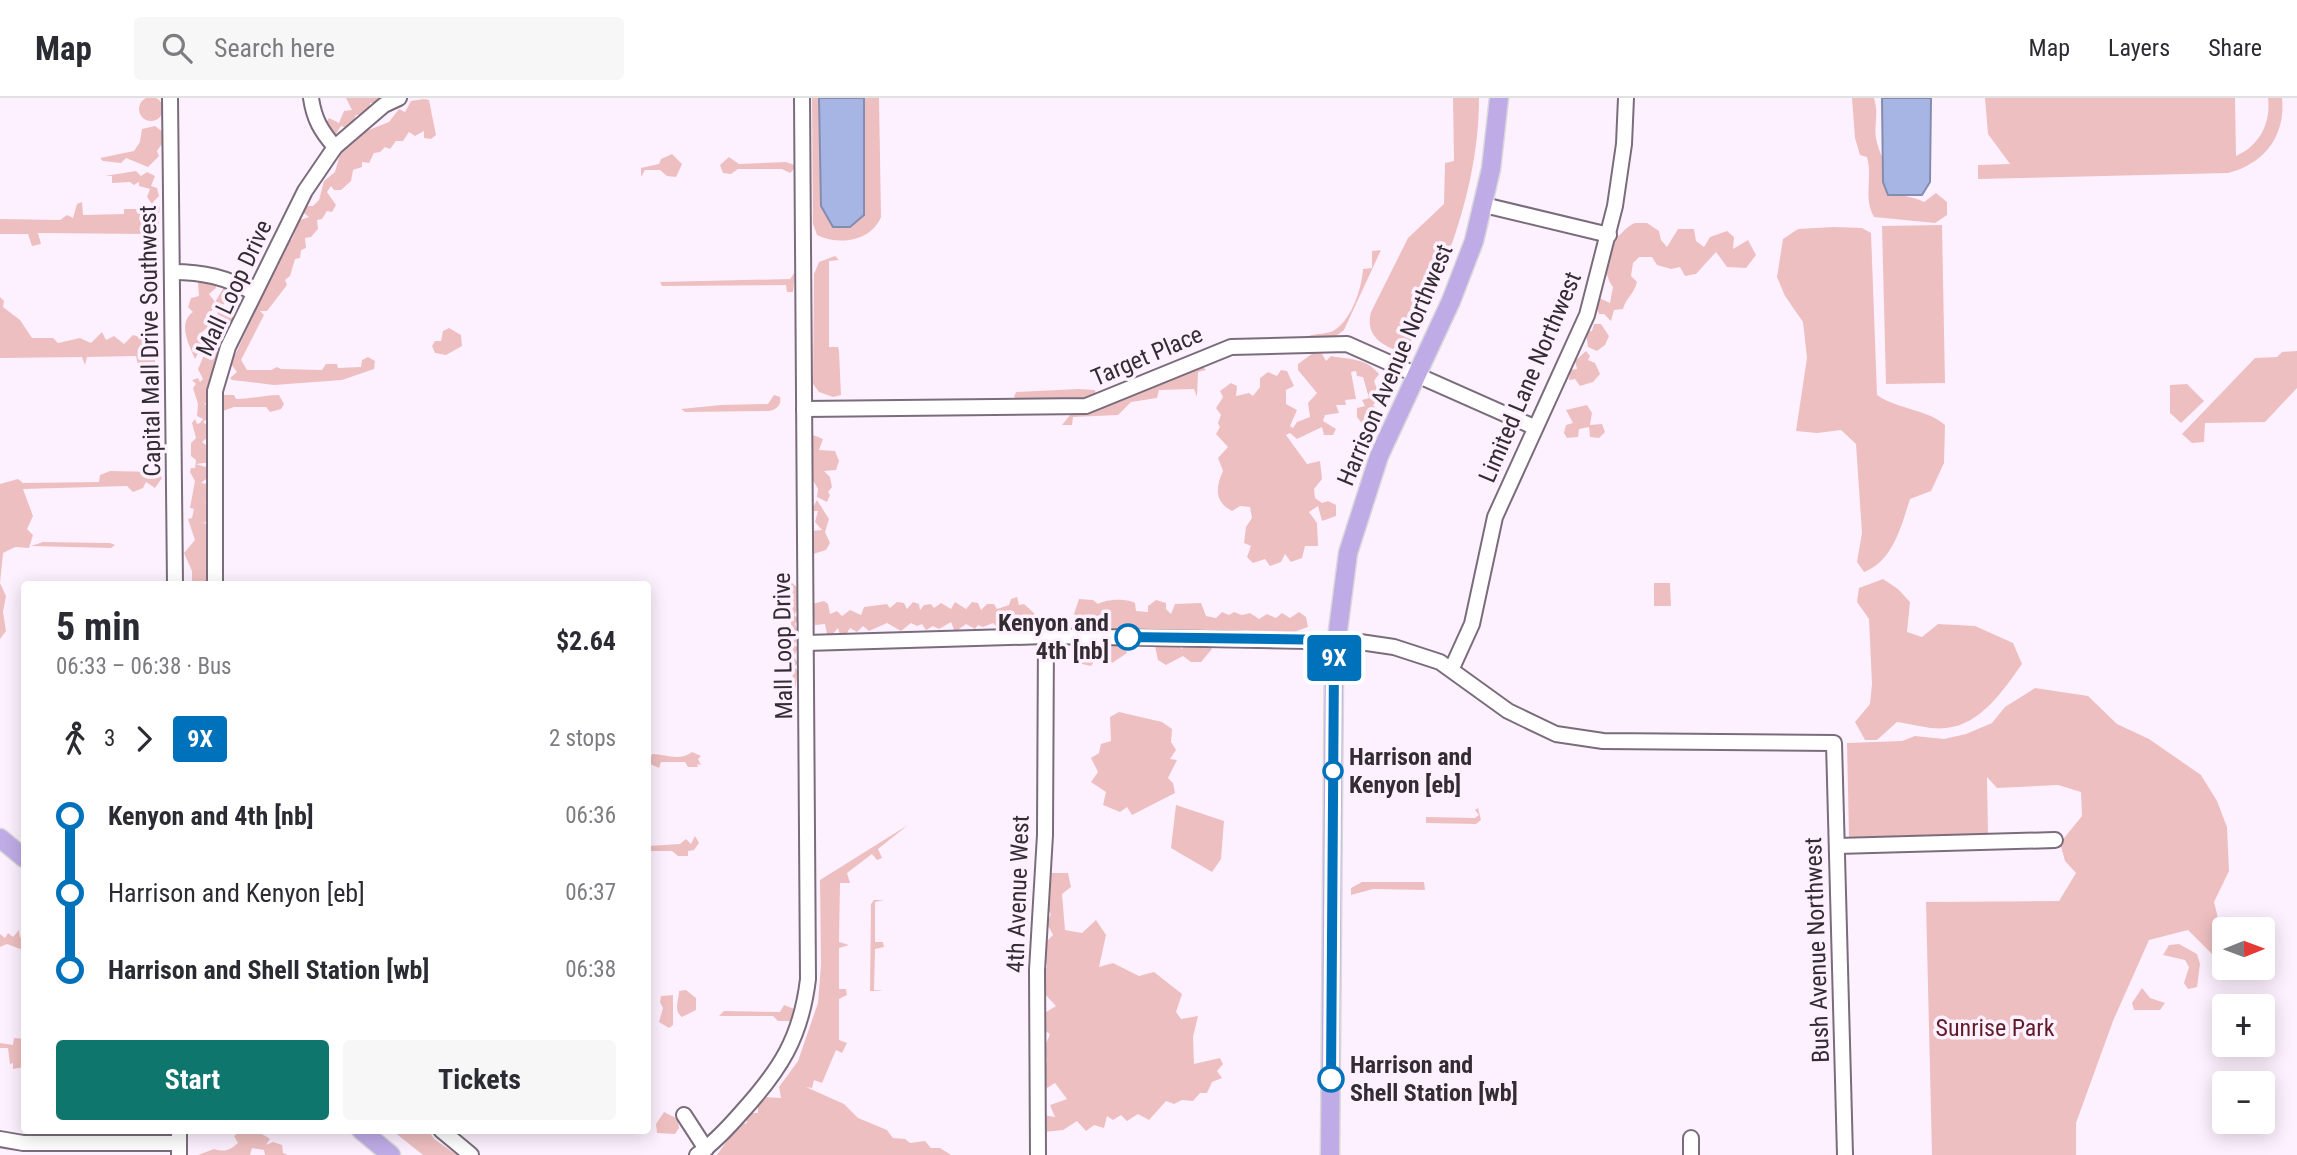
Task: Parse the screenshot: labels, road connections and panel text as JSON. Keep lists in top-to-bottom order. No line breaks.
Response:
{"streets":{"main road":["Harrison Avenue Northwest"],"street":["Mall Loop Drive","Capital Mall Drive Southwest","Target Place","Limited Lane Northwest","4th Avenue West","Bush Avenue Northwest"]},"crossings":[["Mall Loop Drive","Target Place"],["Target Place","Harrison Avenue Northwest"],["Target Place","Limited Lane Northwest"],["Limited Lane Northwest","Bush Avenue Northwest"]],"parks":["Sunrise Park"],"places":["Kenyon and 4th [nb]","Harrison and Kenyon [eb]","Harrison and Shell Station [wb]"],"lines":["bus line 9X"],"north":"right","page":{"header":"Map","search":"Search here","nav":["Map","Layers","Share"],"on_map":"9X","heading":["5 min","06:33 – 06:38 · Bus","$2.64"],"legs":["3","9X","2 stops"],"list":[{"name":"Kenyon and 4th [nb]","value":"06:36"},{"name":"Harrison and Kenyon [eb]","value":"06:37"},{"name":"Harrison and Shell Station [wb]","value":"06:38"}],"map_buttons":["+","−"],"buttons":["Start","Tickets"]}}
